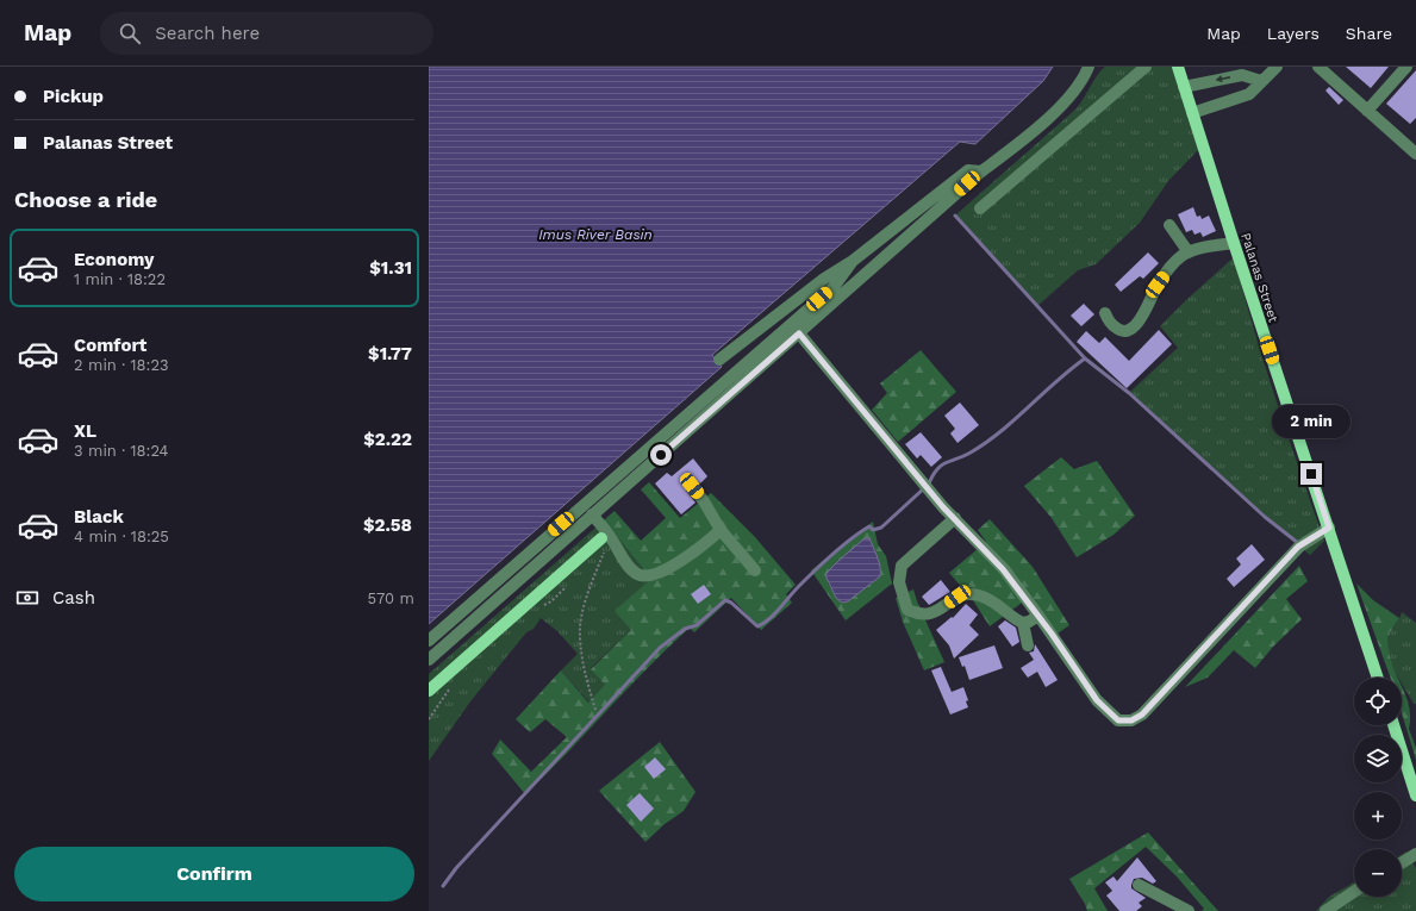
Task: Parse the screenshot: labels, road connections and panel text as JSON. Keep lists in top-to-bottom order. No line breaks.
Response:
{"streets":{"main road":["Palanas Street"]},"water":["Imus River Basin"],"page":{"header":"Map","search":"Search here","nav":["Map","Layers","Share"],"banner":["Pickup","Palanas Street"],"heading":"Choose a ride","list":[{"name":"Economy","note":"1 min · 18:22","value":"$1.31"},{"name":"Comfort","note":"2 min · 18:23","value":"$1.77"},{"name":"XL","note":"3 min · 18:24","value":"$2.22"},{"name":"Black","note":"4 min · 18:25","value":"$2.58"}],"bubble":"2 min","pay":["Cash","570 m"],"map_buttons":["+","−"],"buttons":"Confirm"}}
